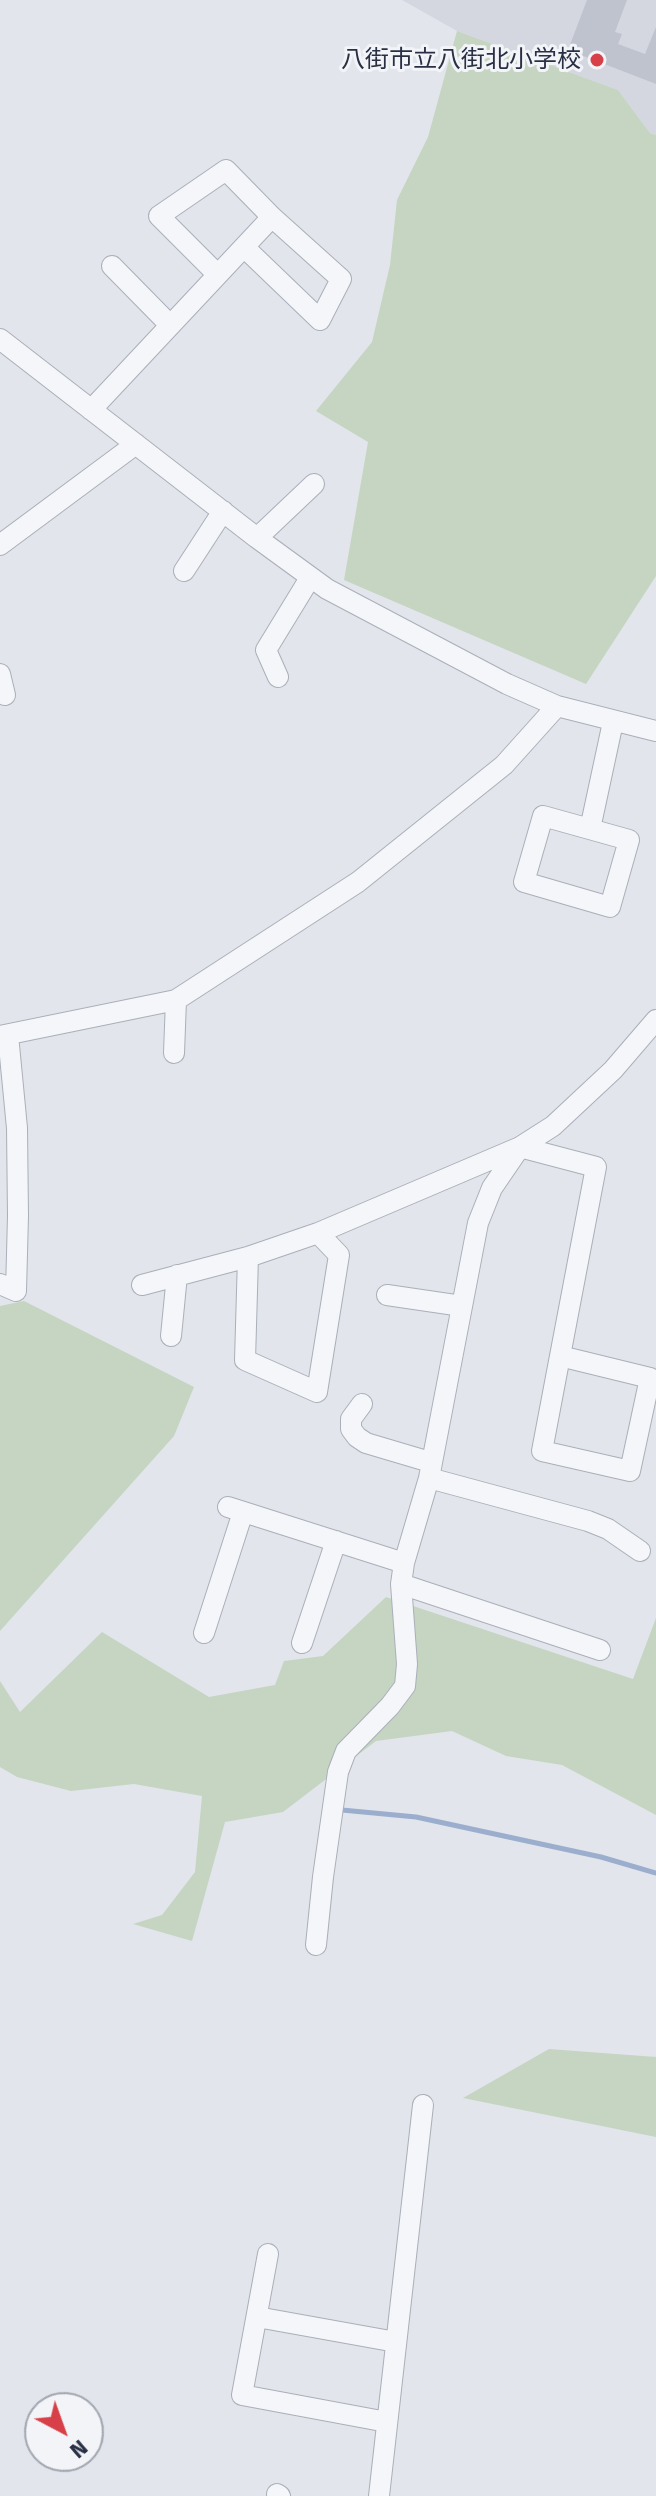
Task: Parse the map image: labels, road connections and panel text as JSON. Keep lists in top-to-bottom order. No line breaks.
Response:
{"places":["八街市立八街北小学校"],"north":"bottom right"}
